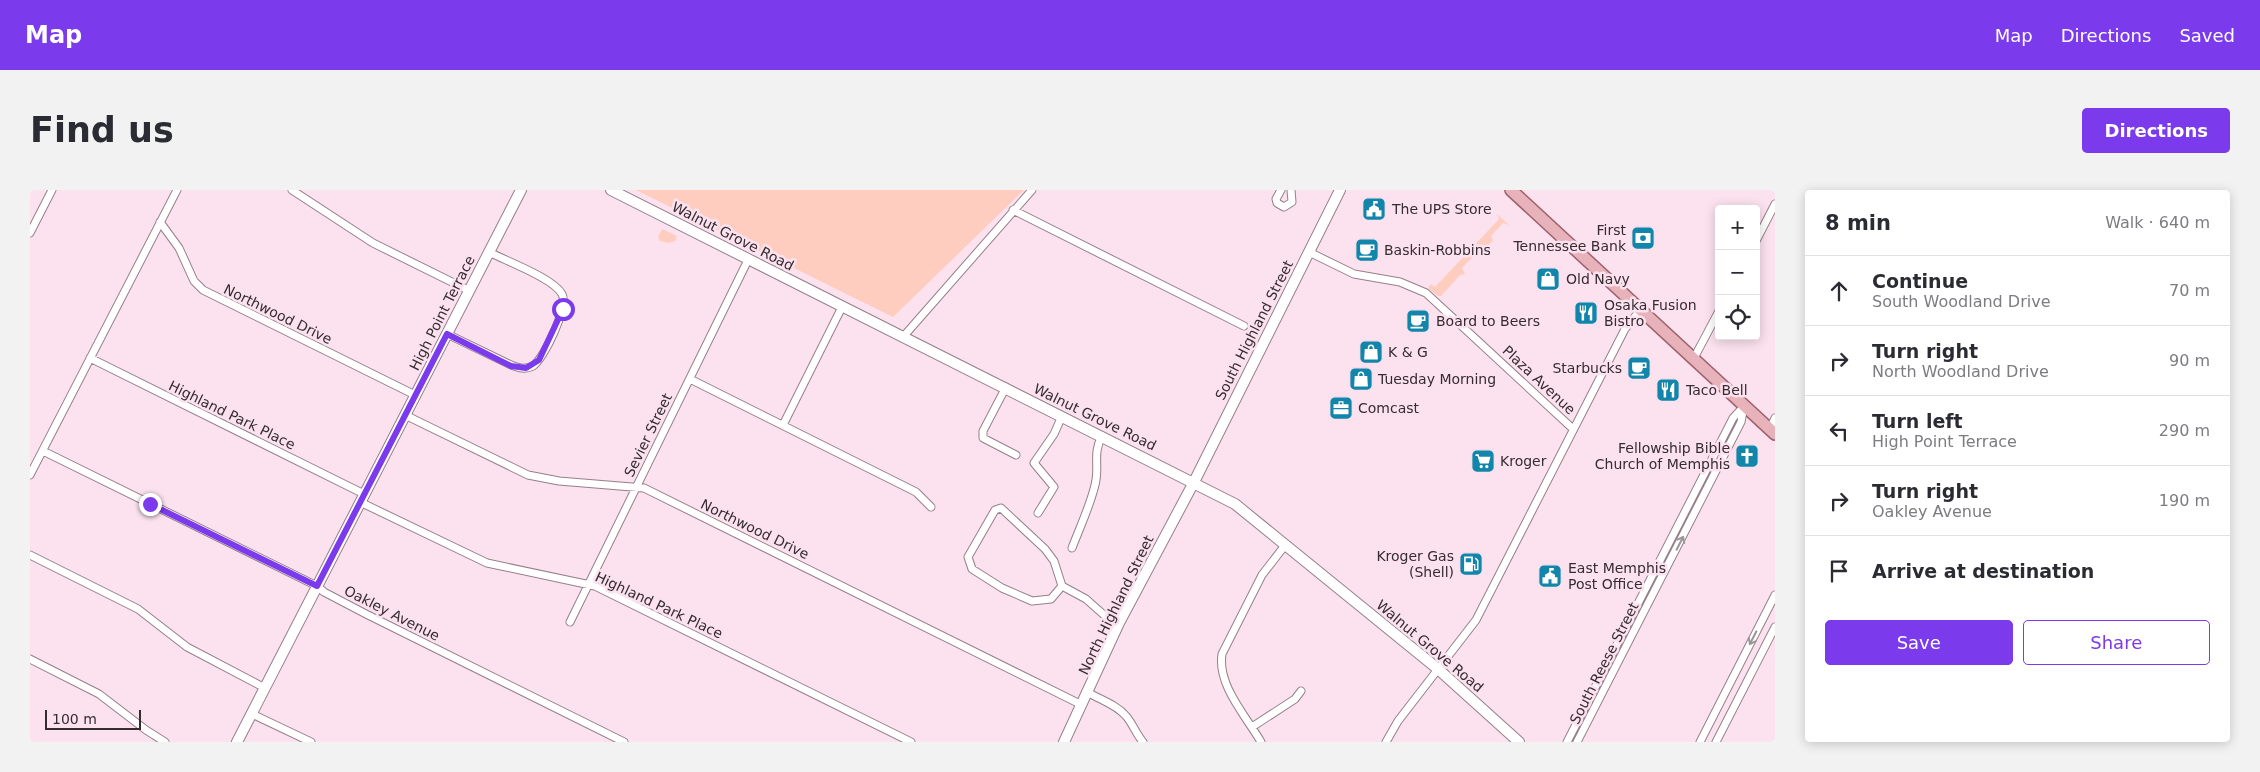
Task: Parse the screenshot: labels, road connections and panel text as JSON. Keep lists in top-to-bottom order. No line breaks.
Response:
{"streets":{"main road":["Walnut Grove Road","High Point Terrace","South Highland Street","North Highland Street"],"street":["Northwood Drive","Plaza Avenue","Highland Park Place","Sevier Street","Oakley Avenue","South Reese Street"]},"crossings":[["Walnut Grove Road","South Highland Street"],["Walnut Grove Road","Sevier Street"],["Walnut Grove Road","North Highland Street"],["High Point Terrace","Northwood Drive"],["High Point Terrace","Highland Park Place"],["High Point Terrace","Oakley Avenue"],["Northwood Drive","Sevier Street"],["Northwood Drive","North Highland Street"],["South Highland Street","Plaza Avenue"],["South Highland Street","North Highland Street"],["Highland Park Place","Sevier Street"]],"places":{"public building":["The UPS Store","East Memphis Post Office"],"bank":["First Tennessee Bank"],"cafe":["Baskin-Robbins","Board to Beers","Starbucks"],"shop":["Old Navy","K & G","Tuesday Morning"],"restaurant":["Osaka Fusion Bistro","Taco Bell"],"office":["Comcast"],"church":["Fellowship Bible Church of Memphis"],"supermarket":["Kroger"],"fuel station":["Kroger Gas (Shell)"]},"scale_bar":"100 m","page":{"header":"Map","nav":["Map","Directions","Saved"],"buttons":["Directions",["Save","Share"]],"title":"Find us","heading":["8 min","Walk · 640 m"],"map_buttons":["+","−"],"list":[["Continue","South Woodland Drive","70 m"],["Turn right","North Woodland Drive","90 m"],["Turn left","High Point Terrace","290 m"],["Turn right","Oakley Avenue","190 m"],"Arrive at destination"],"scale":"100 m"}}
